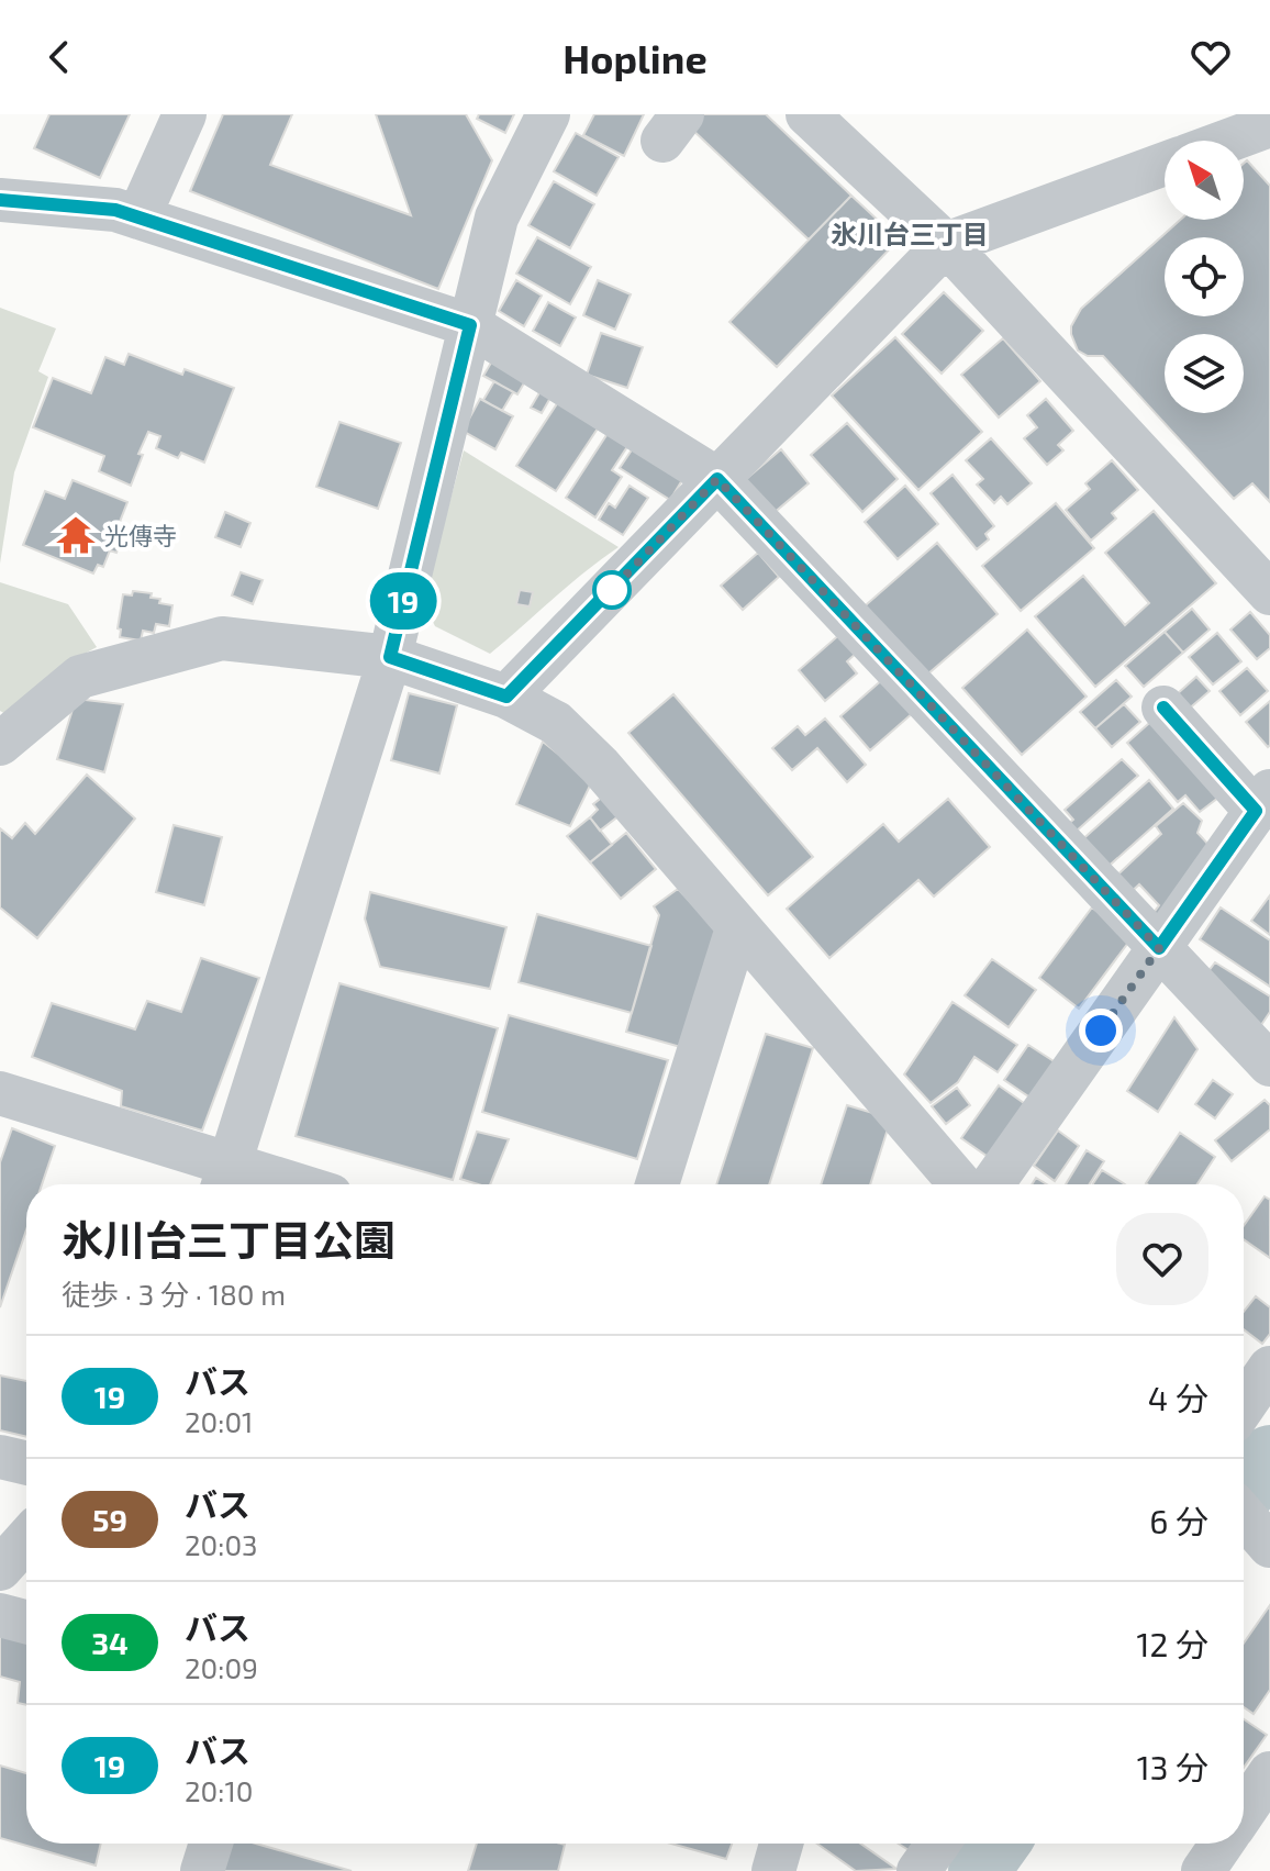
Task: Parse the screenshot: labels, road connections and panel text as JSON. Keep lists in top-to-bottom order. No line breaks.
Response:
{"districts":["氷川台三丁目"],"places":{"temple":["光傳寺"]},"lines":["bus line 19"],"north":"top left","page":{"header":"Hopline","on_map":"19","heading":["氷川台三丁目公園","徒歩 · 3 分 · 180 m"],"list":[{"mark":"19","name":"バス","note":"20:01","value":"4 分"},{"mark":"59","name":"バス","note":"20:03","value":"6 分"},{"mark":"34","name":"バス","note":"20:09","value":"12 分"},{"mark":"19","name":"バス","note":"20:10","value":"13 分"}]}}
